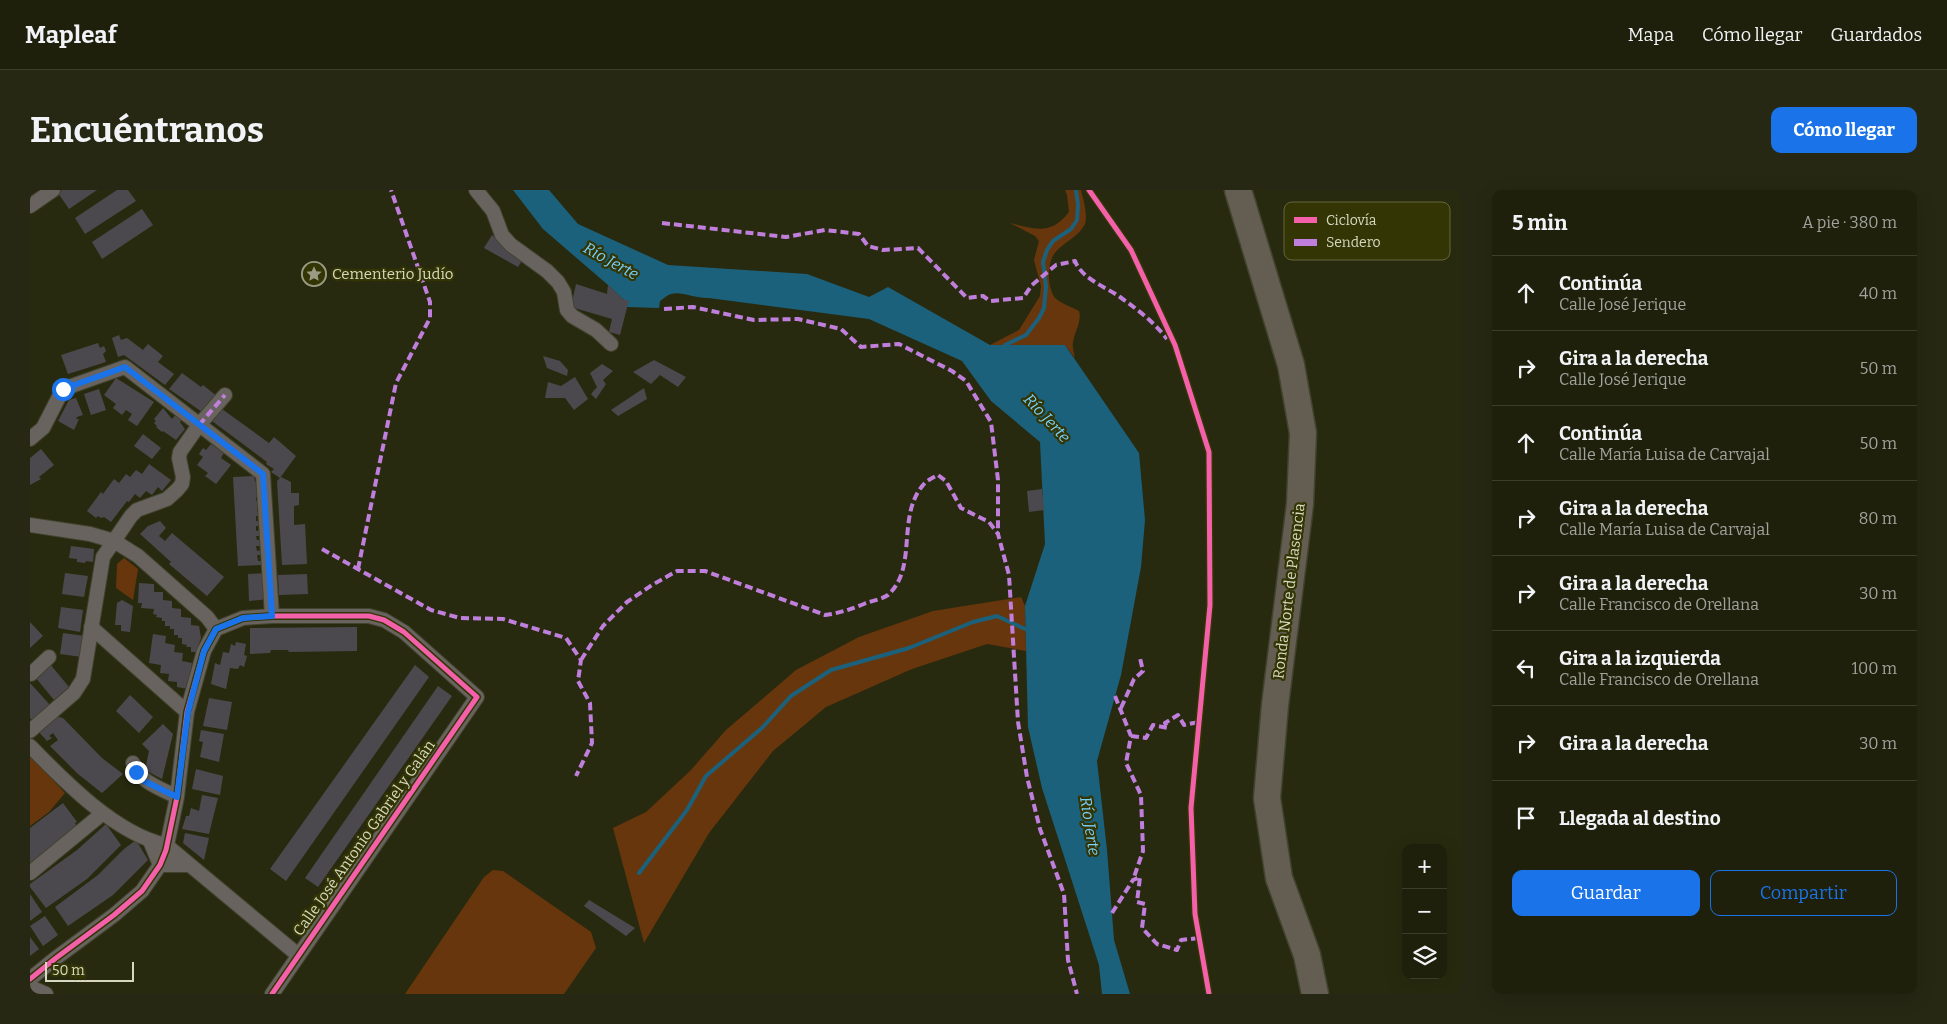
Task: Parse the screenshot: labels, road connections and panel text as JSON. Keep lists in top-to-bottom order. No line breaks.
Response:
{"streets":{"highway":["Ronda Norte de Plasencia"],"street":["Calle José Antonio Gabriel y Galán"]},"water":["Río Jerte"],"places":{"place":["Cementerio Judío"]},"legend":["Ciclovía","Sendero"],"scale_bar":"50 m","page":{"header":"Mapleaf","nav":["Mapa","Cómo llegar","Guardados"],"buttons":["Cómo llegar",["Guardar","Compartir"]],"title":"Encuéntranos","heading":["5 min","A pie · 380 m"],"list":[["Continúa","Calle José Jerique","40 m"],["Gira a la derecha","Calle José Jerique","50 m"],["Continúa","Calle María Luisa de Carvajal","50 m"],["Gira a la derecha","Calle María Luisa de Carvajal","80 m"],["Gira a la derecha","Calle Francisco de Orellana","30 m"],["Gira a la izquierda","Calle Francisco de Orellana","100 m"],["Gira a la derecha","30 m"],"Llegada al destino"],"map_buttons":["+","−"],"scale":"50 m"}}
